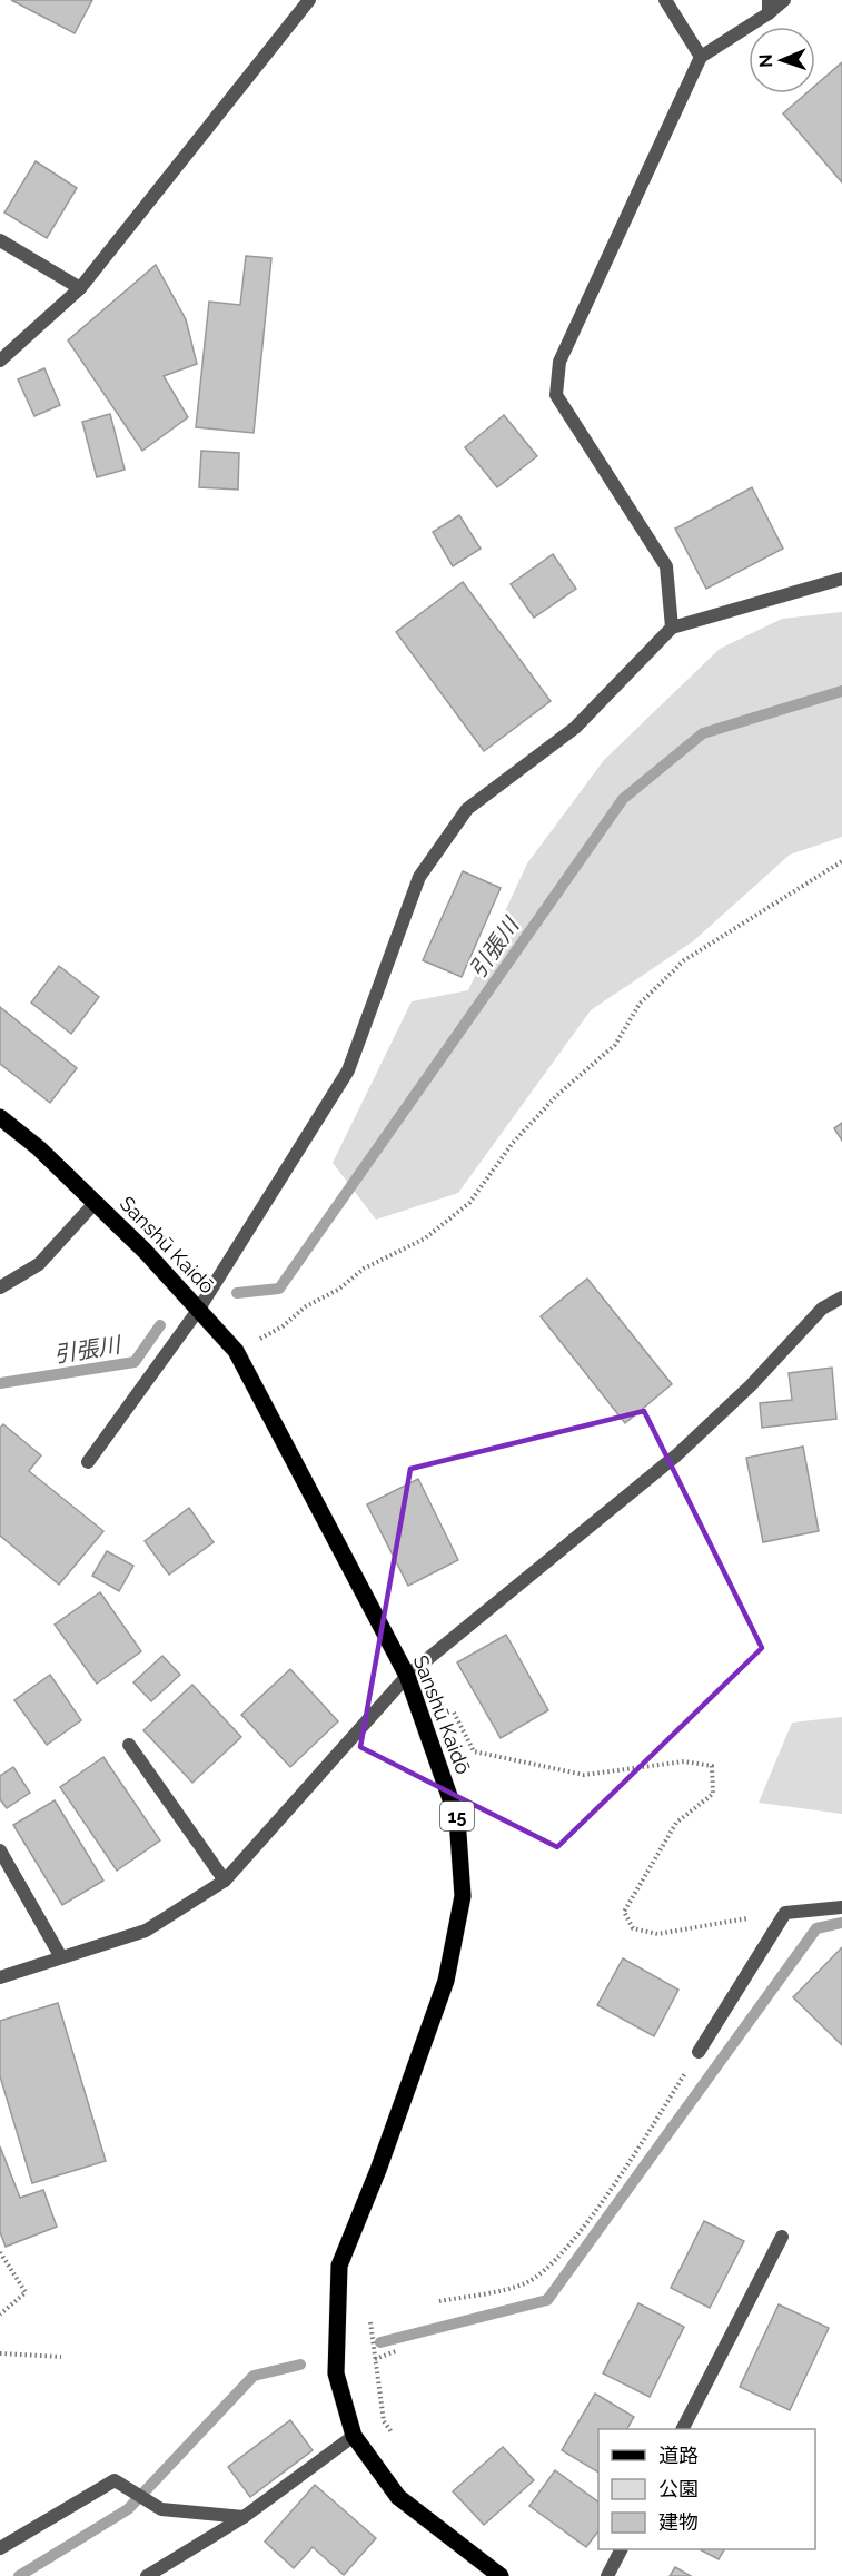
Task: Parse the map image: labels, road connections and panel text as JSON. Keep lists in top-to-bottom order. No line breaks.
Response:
{"streets":{"main road":["Sanshū Kaidō","15"]},"water":["引張川"],"legend":["道路","公園","建物"],"north":"left"}
